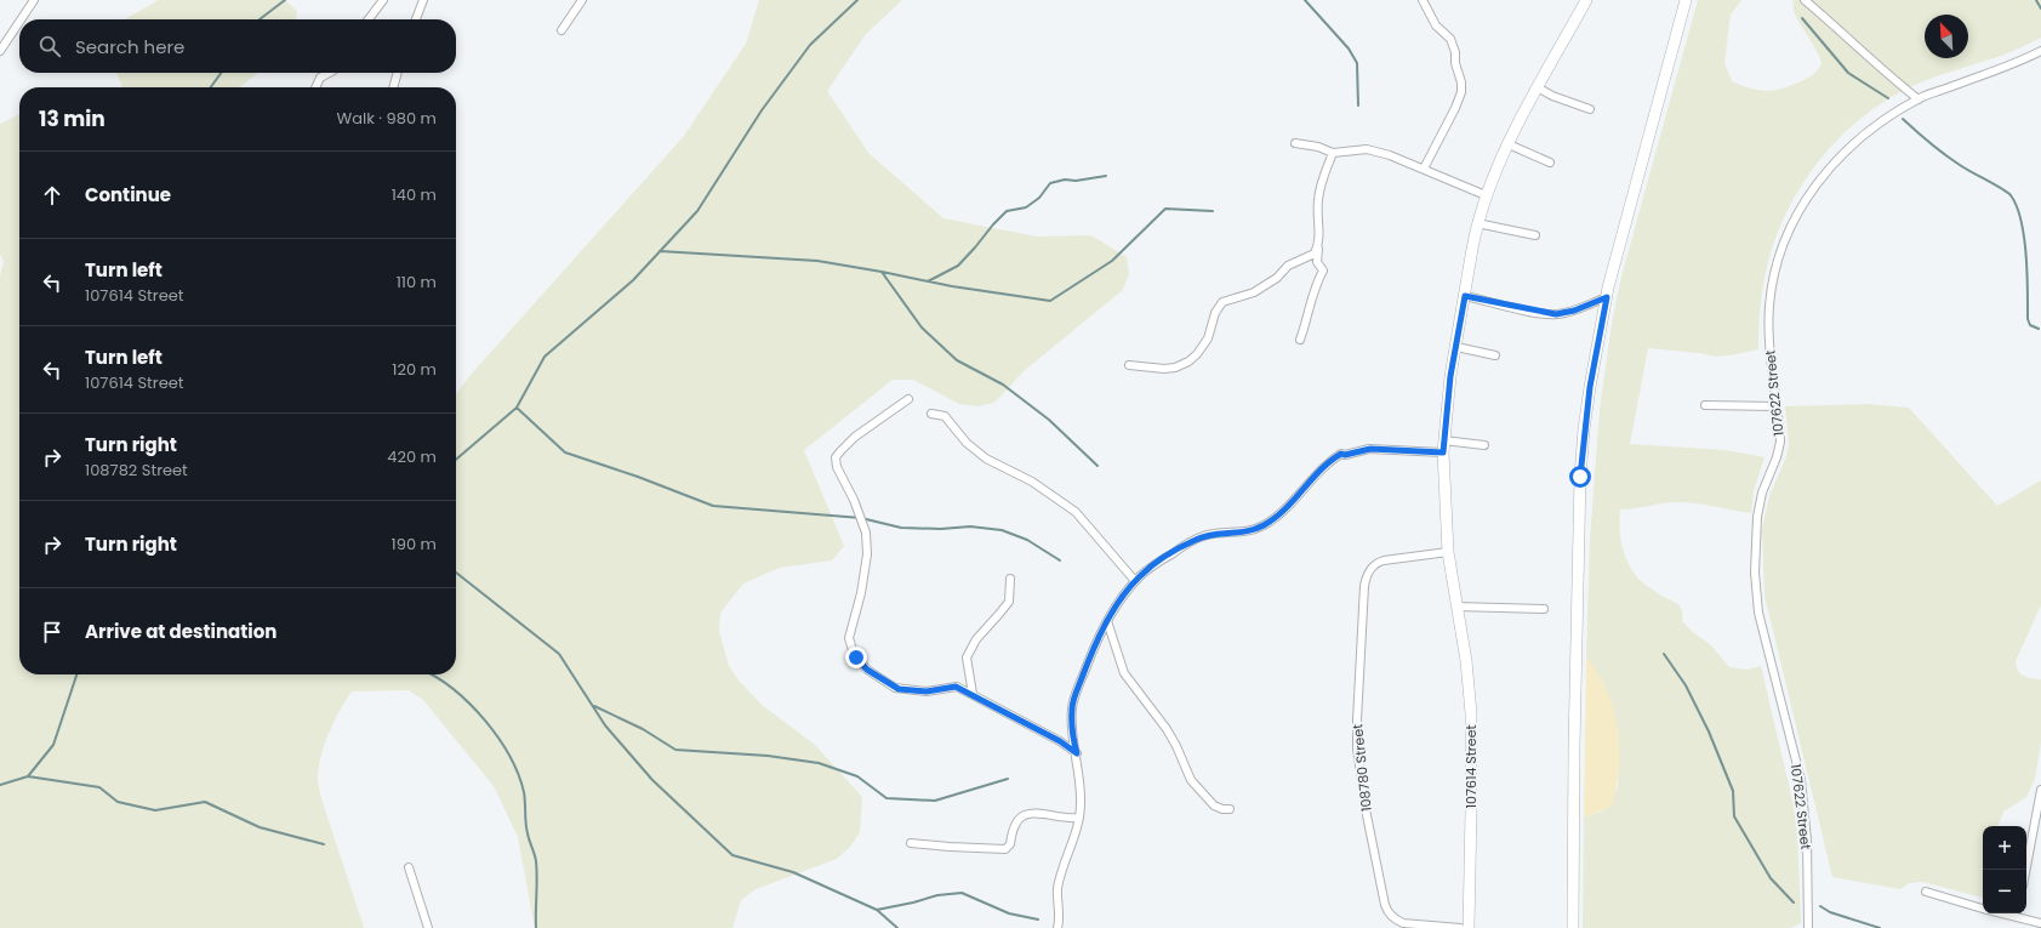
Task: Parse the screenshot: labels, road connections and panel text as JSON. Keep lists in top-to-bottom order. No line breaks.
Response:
{"streets":{"street":["107622 Street","107614 Street","108780 Street"]},"crossings":[["107614 Street","108780 Street"]],"north":"top left","page":{"search":"Search here","heading":["13 min","Walk · 980 m"],"list":[["Continue","140 m"],["Turn left","107614 Street","110 m"],["Turn left","107614 Street","120 m"],["Turn right","108782 Street","420 m"],["Turn right","190 m"],"Arrive at destination"],"map_buttons":["+","−"]}}
